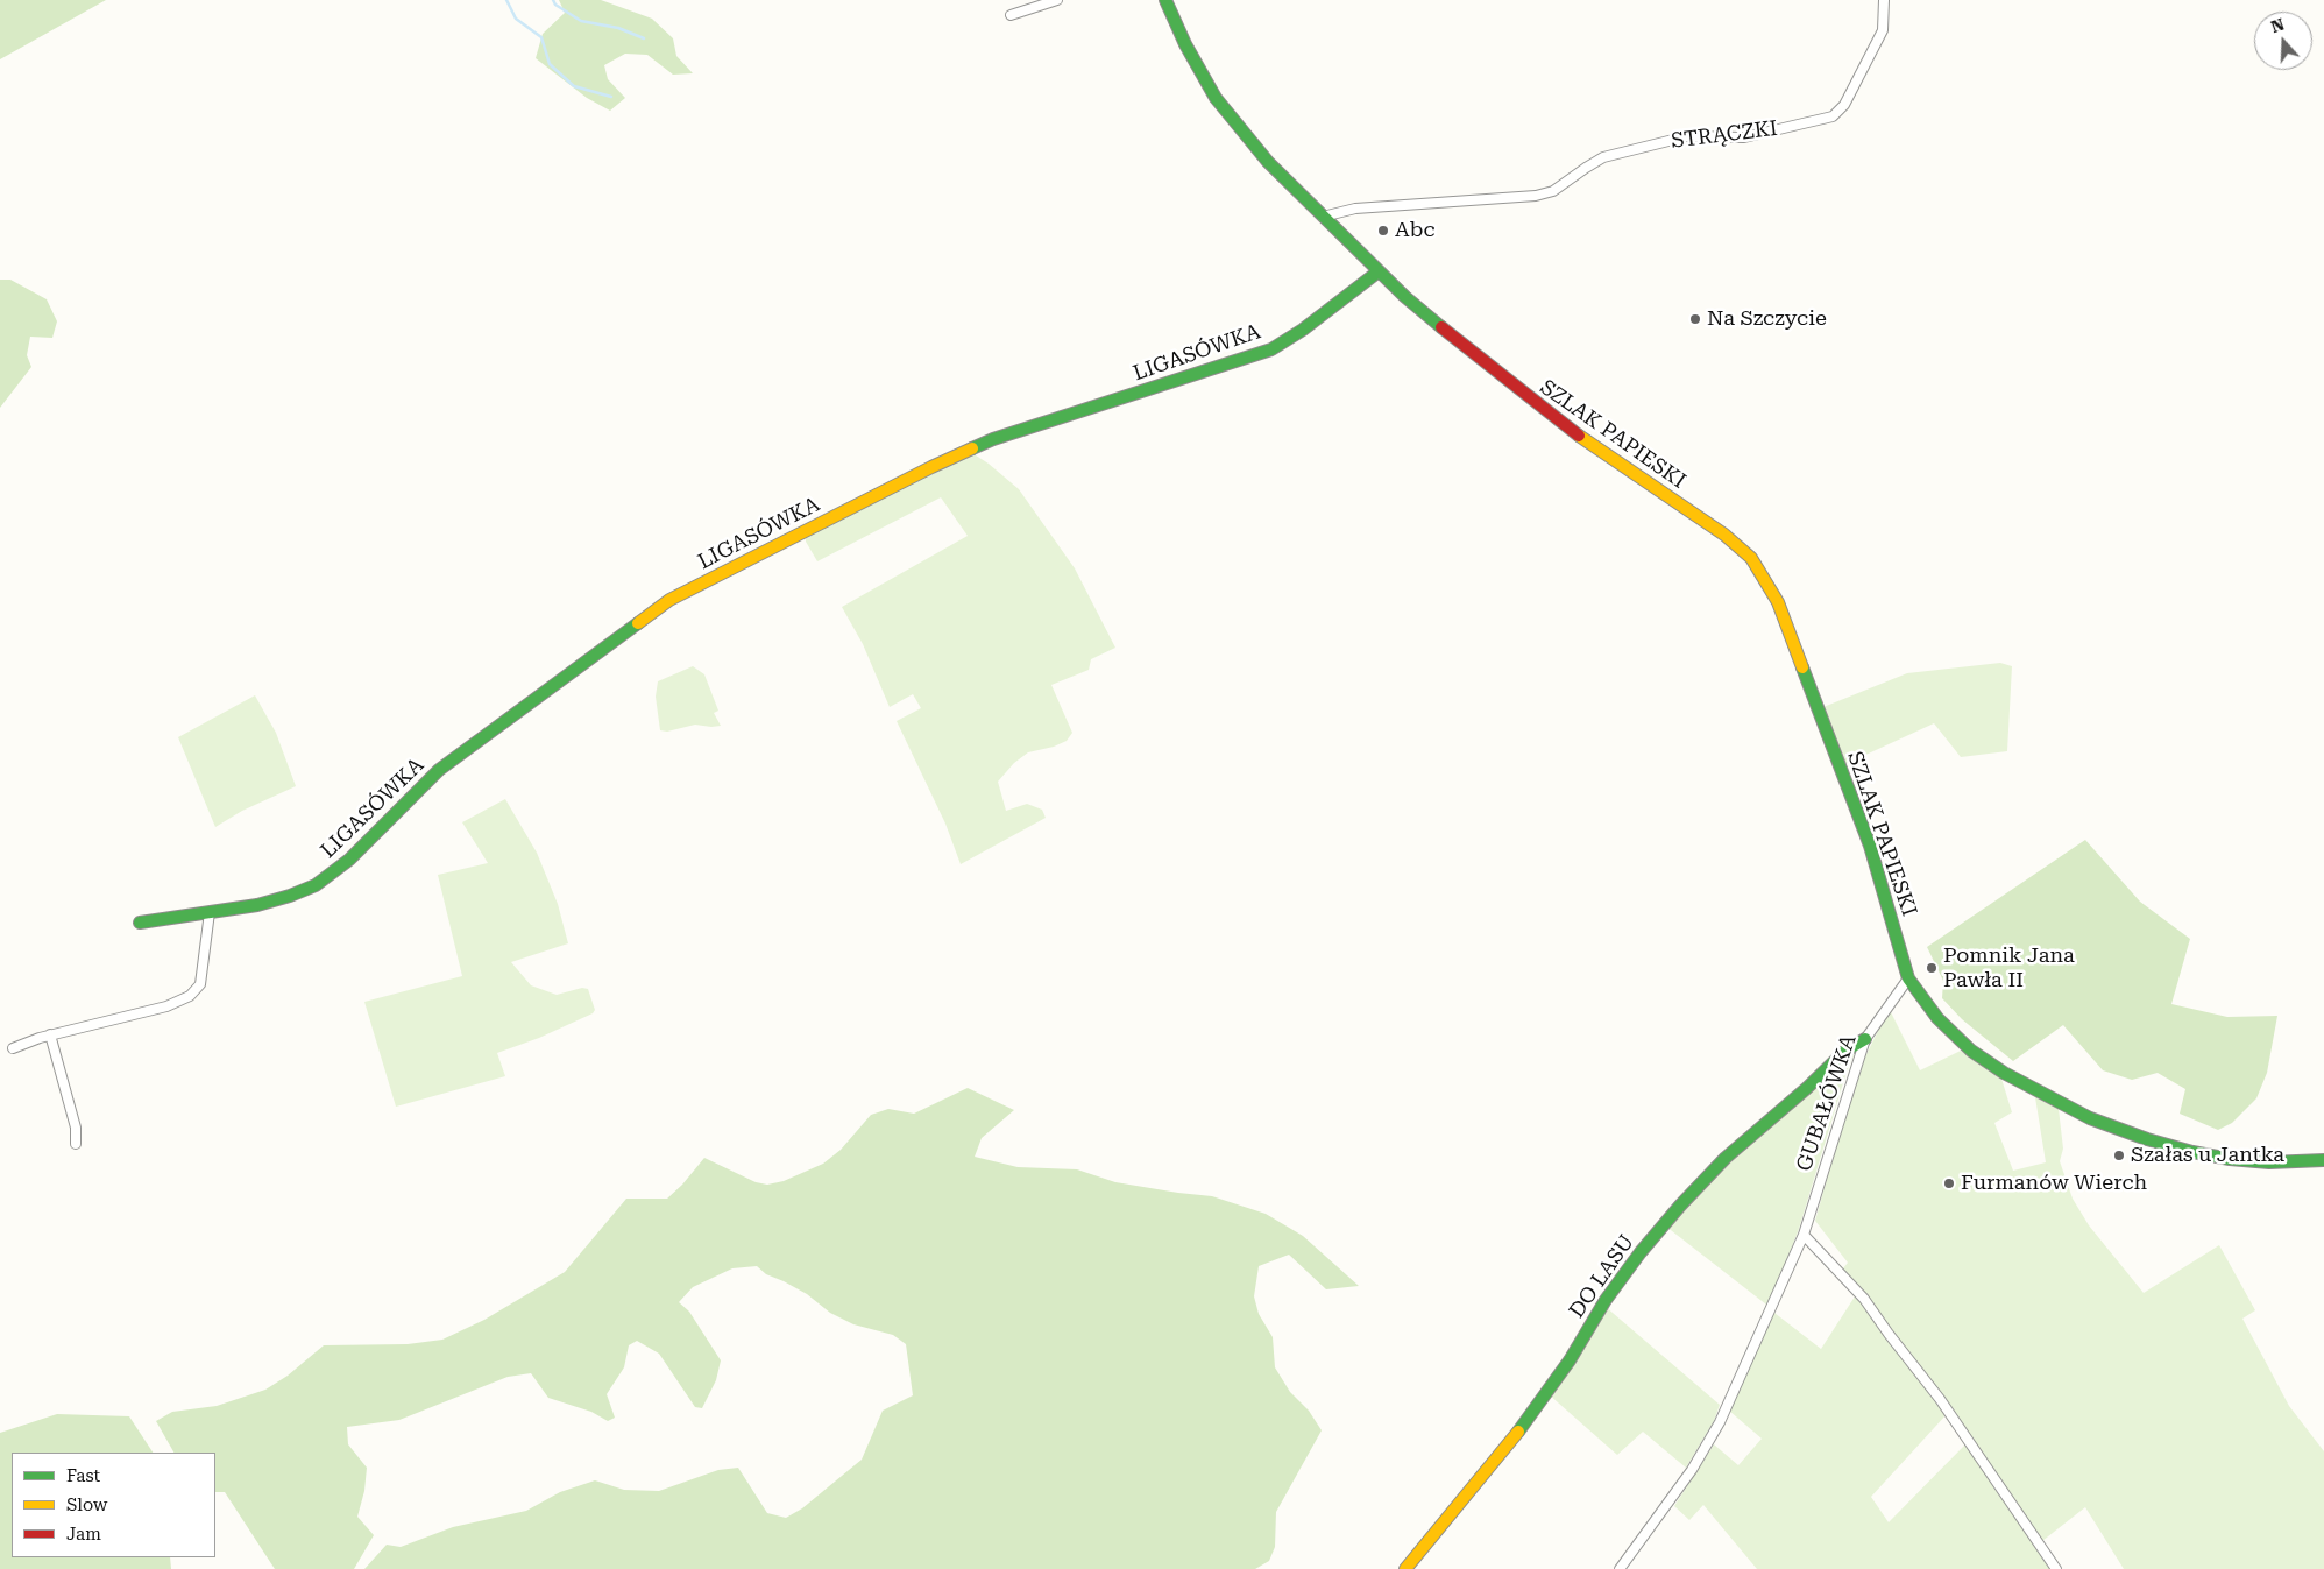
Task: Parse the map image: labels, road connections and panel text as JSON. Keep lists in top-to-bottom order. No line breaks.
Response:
{"streets":{"street":["STRĄCZKI","LIGASÓWKA","SZLAK PAPIESKI","GUBAŁÓWKA","DO LASU"]},"crossings":[["STRĄCZKI","SZLAK PAPIESKI"],["LIGASÓWKA","SZLAK PAPIESKI"],["SZLAK PAPIESKI","GUBAŁÓWKA"],["GUBAŁÓWKA","DO LASU"]],"places":["Abc","Na Szczycie","Pomnik Jana Pawła II","Szałas u Jantka","Furmanów Wierch"],"legend":["Fast","Slow","Jam"],"north":"top"}
